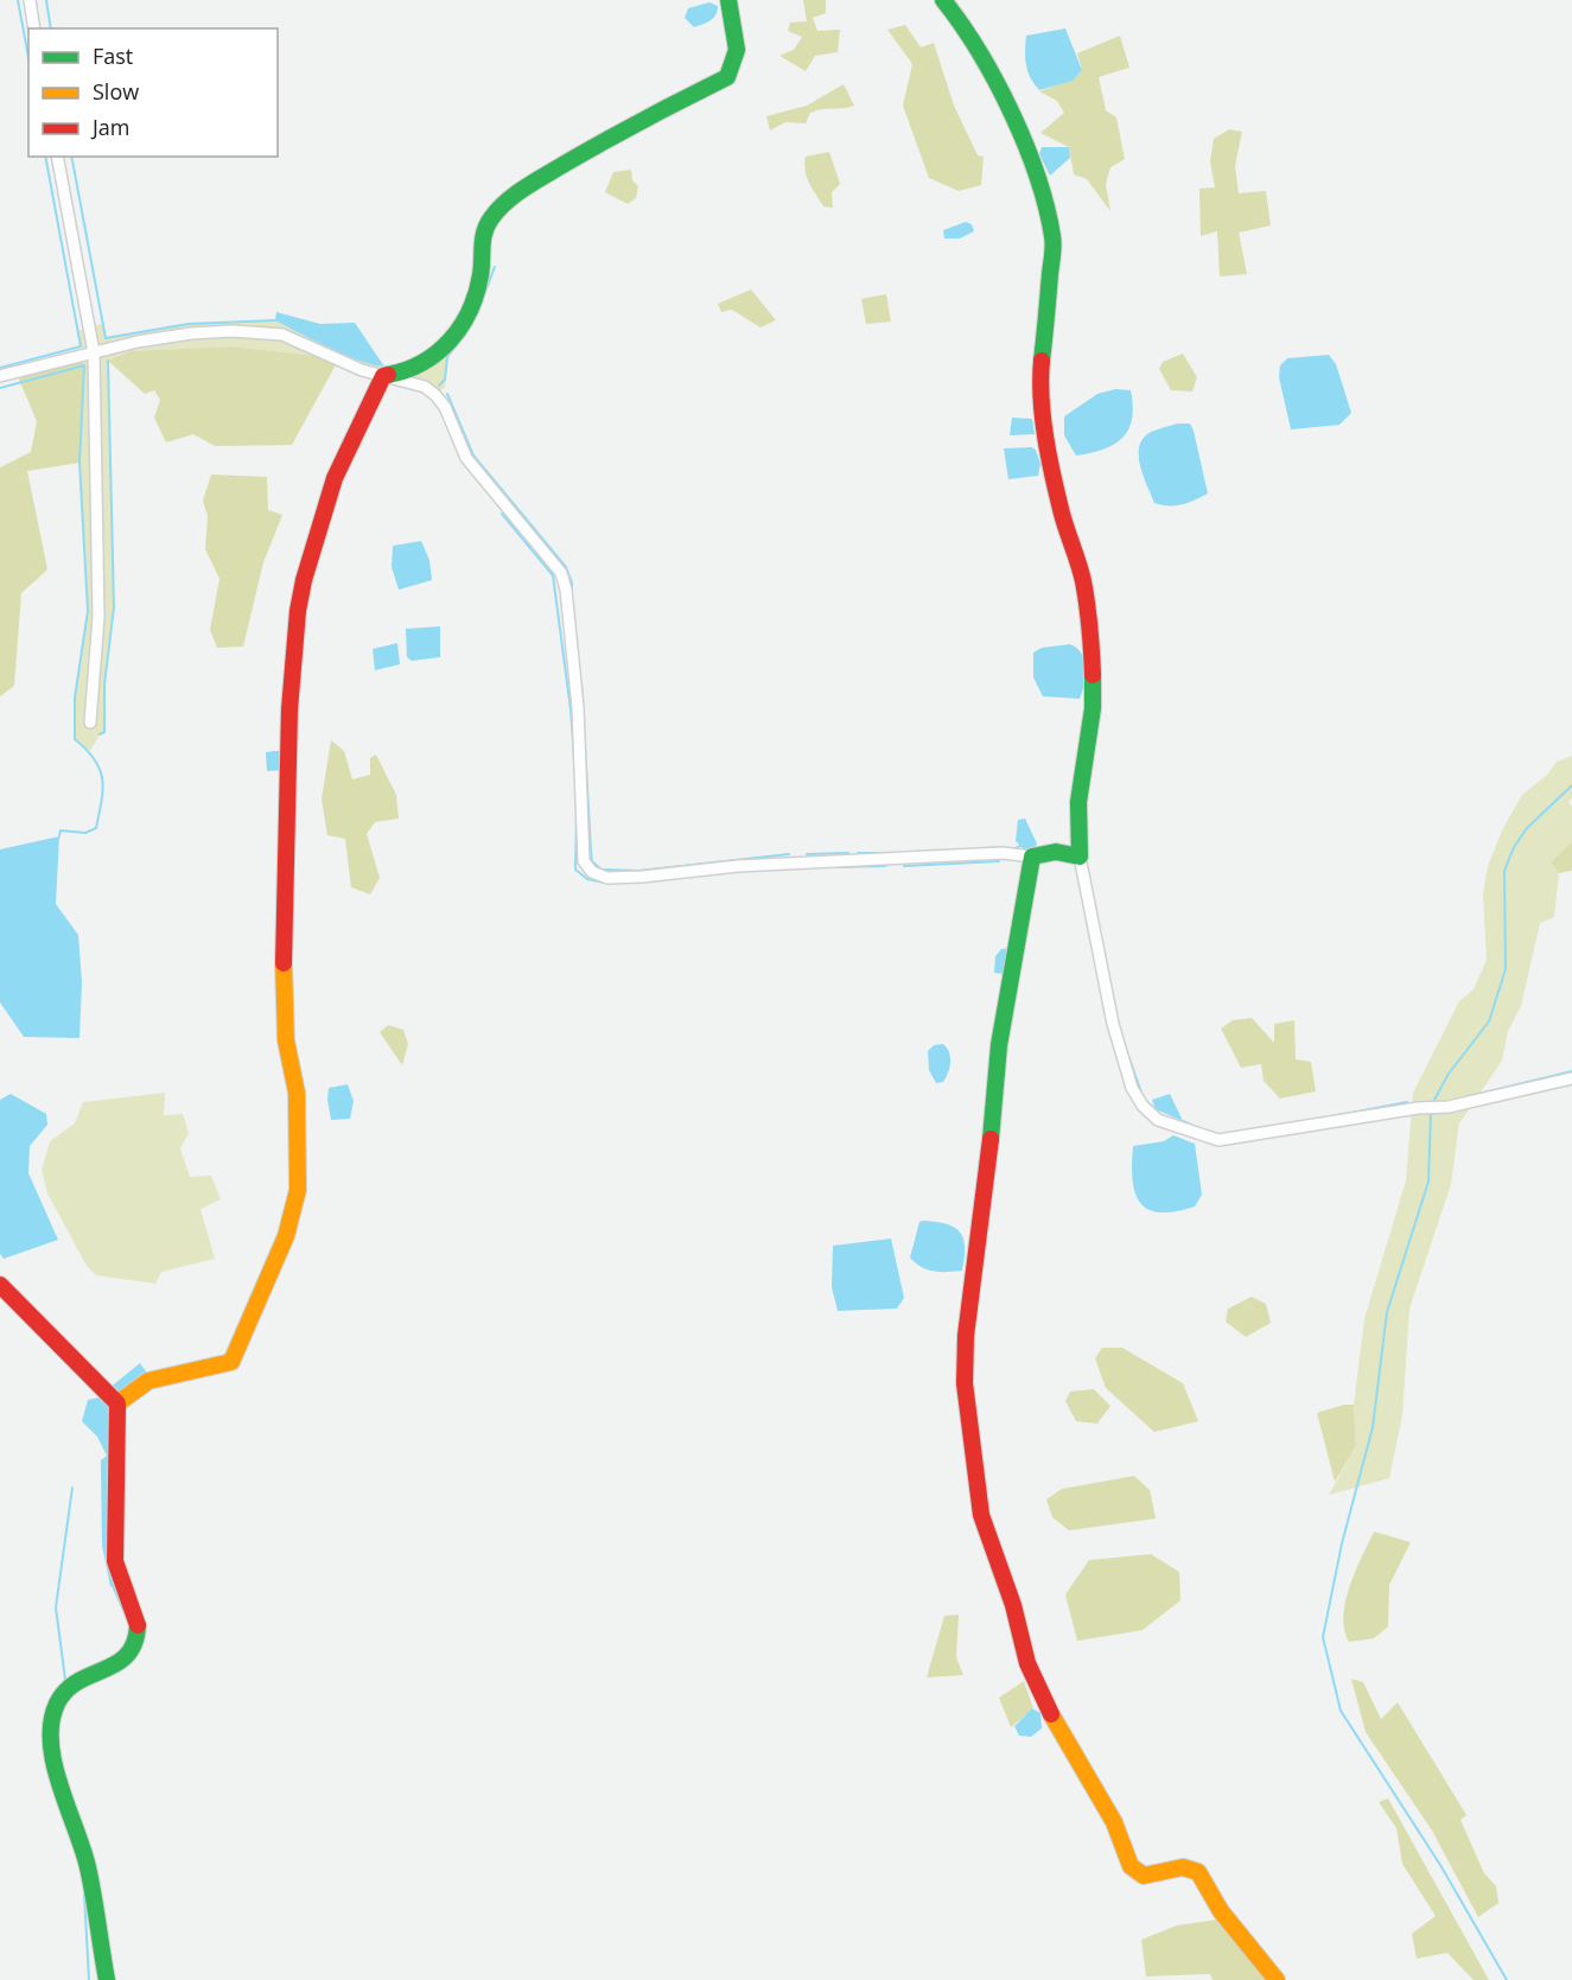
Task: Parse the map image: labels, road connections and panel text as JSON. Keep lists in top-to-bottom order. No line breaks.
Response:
{"legend":["Fast","Slow","Jam"]}
